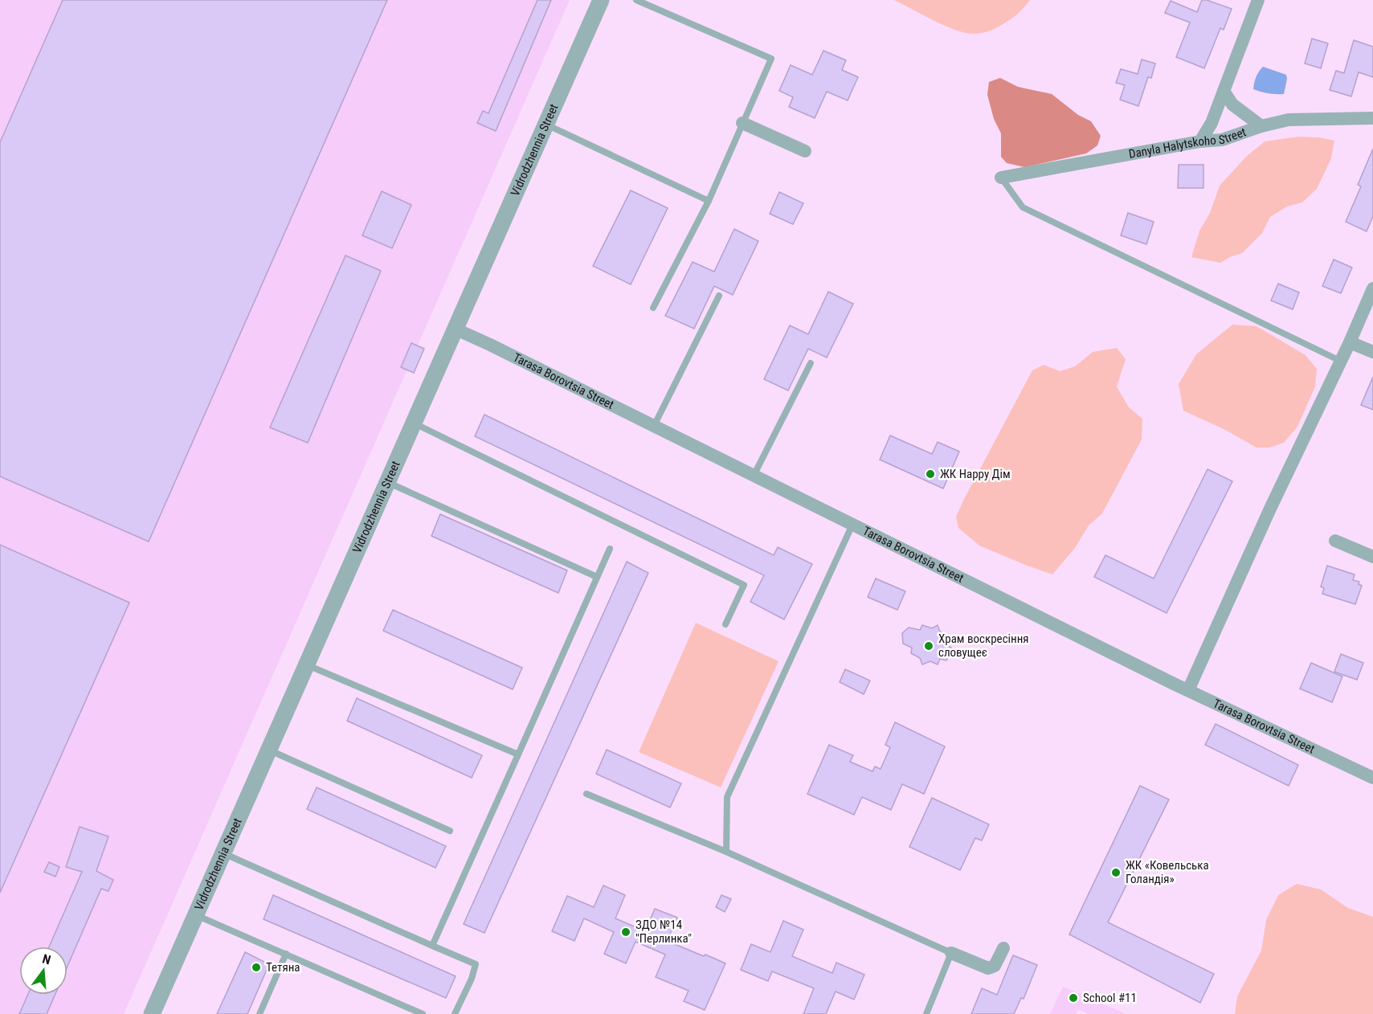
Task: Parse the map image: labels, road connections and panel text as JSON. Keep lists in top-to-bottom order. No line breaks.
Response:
{"streets":{"street":["Danyla Halytskoho Street","Vidrodzhennia Street","Tarasa Borovtsia Street"]},"crossings":[["Vidrodzhennia Street","Tarasa Borovtsia Street"]],"places":["ЖК Happy Дім","Храм воскресіння словущеє","ЖК «Ковельська Голандія»","ЗДО №14 \"Перлинка\"","Тетяна","School #11"],"north":"top"}
